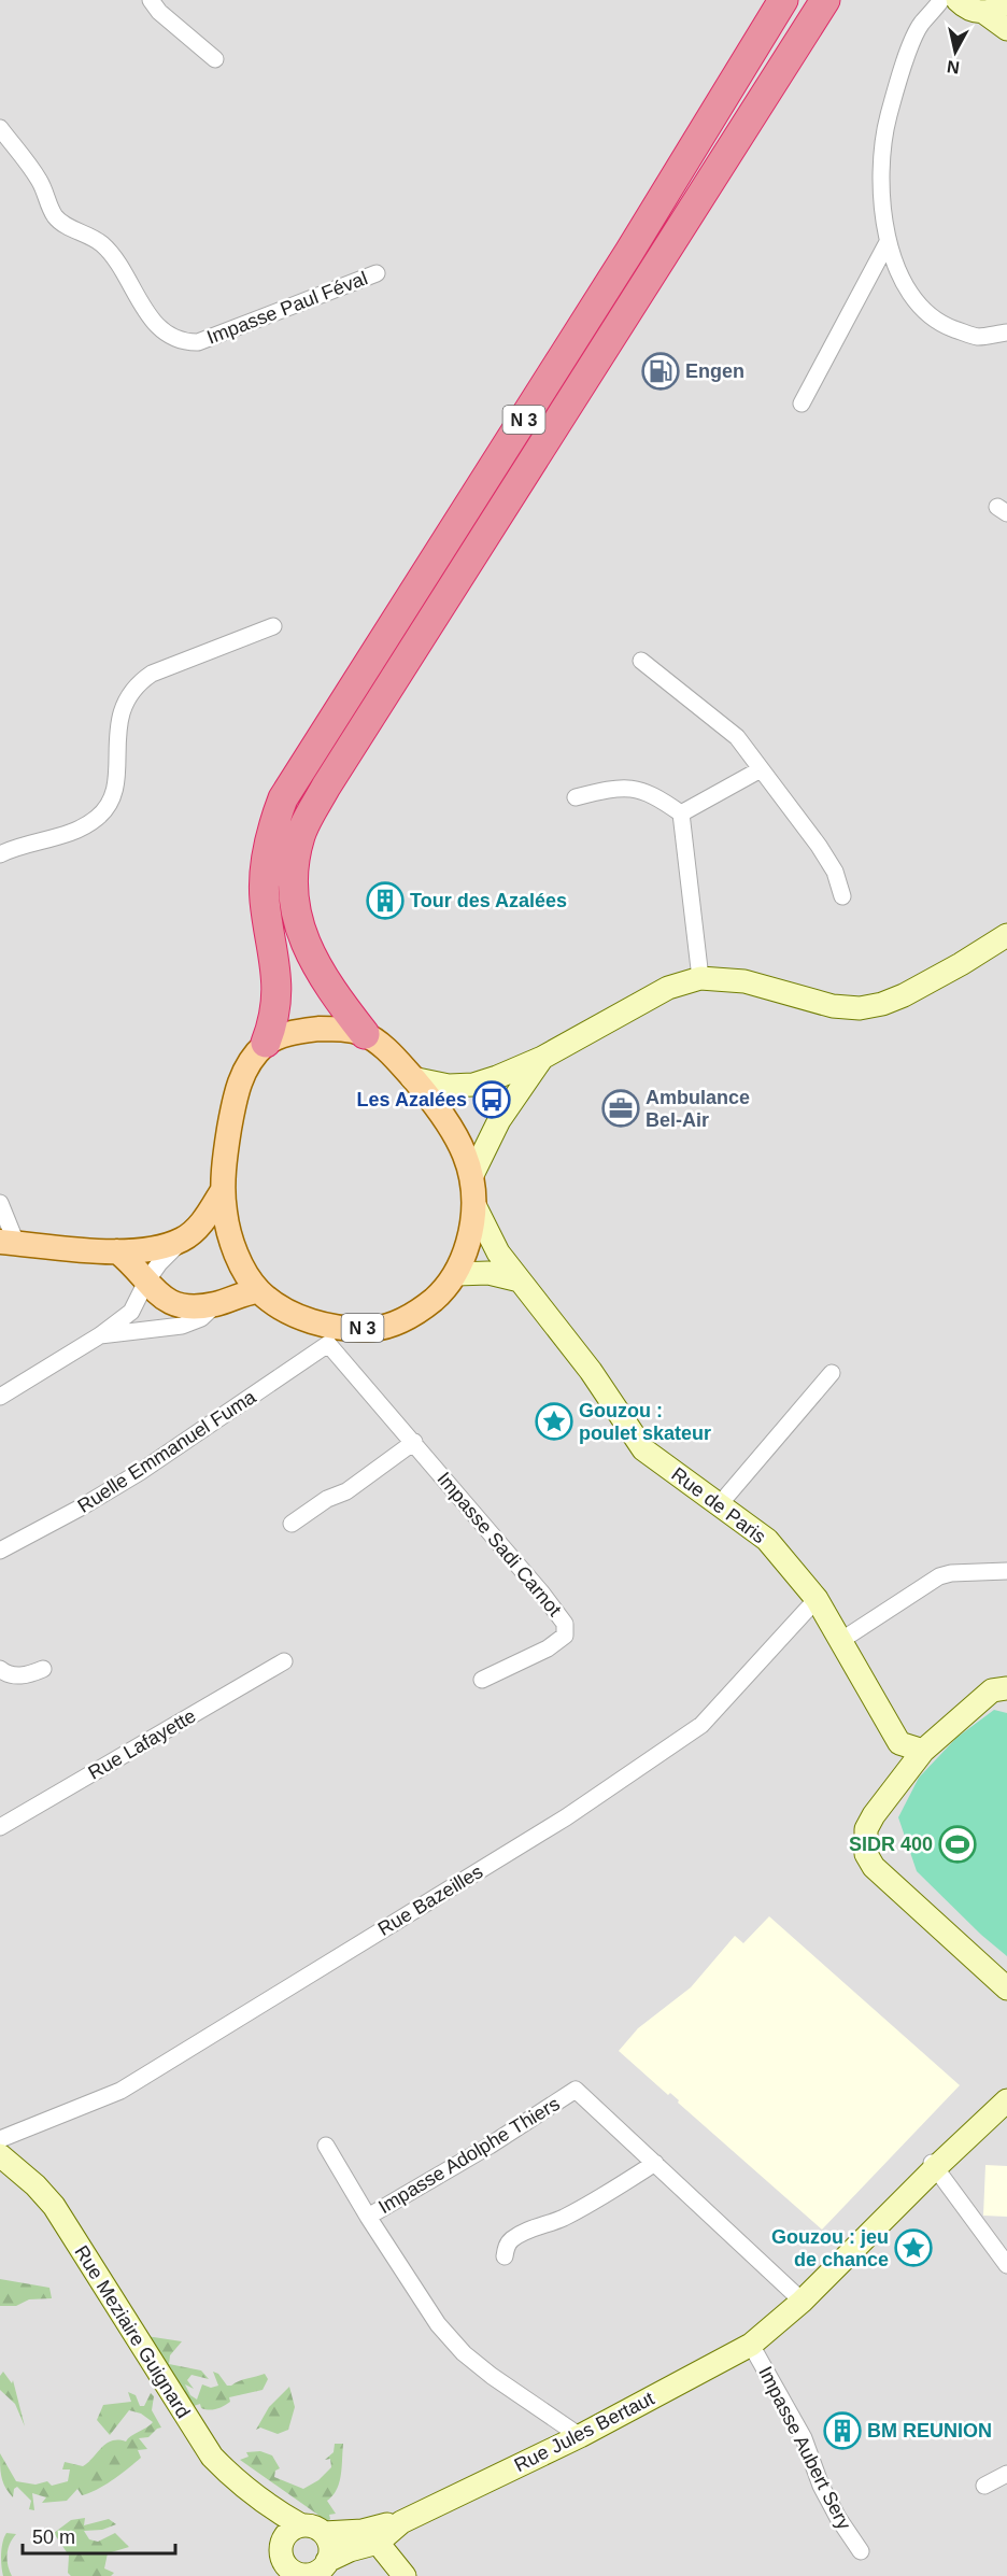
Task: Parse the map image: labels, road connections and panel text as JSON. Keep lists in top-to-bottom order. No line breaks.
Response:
{"streets":{"highway":["N 3"],"street":["Impasse Paul Féval","Ruelle Emmanuel Fuma","Rue de Paris","Impasse Sadi Carnot","Rue Lafayette","Rue Bazeilles","Impasse Adolphe Thiers","Rue Meziaire Guignard","Rue Jules Bertaut","Impasse Aubert Sery"]},"crossings":[["N 3","Ruelle Emmanuel Fuma"],["N 3","Rue de Paris"],["N 3","Impasse Sadi Carnot"],["Ruelle Emmanuel Fuma","Impasse Sadi Carnot"],["Rue de Paris","Rue Bazeilles"],["Impasse Adolphe Thiers","Rue Jules Bertaut"],["Rue Meziaire Guignard","Rue Jules Bertaut"],["Rue Jules Bertaut","Impasse Aubert Sery"]],"places":{"fuel station":["Engen"],"building":["Tour des Azalées","BM REUNION"],"bus stop":["Les Azalées"],"office":["Ambulance Bel-Air"],"place":["Gouzou : poulet skateur","Gouzou : jeu de chance"],"sports":["SIDR 400"]},"scale_bar":"50 m","north":"bottom"}
